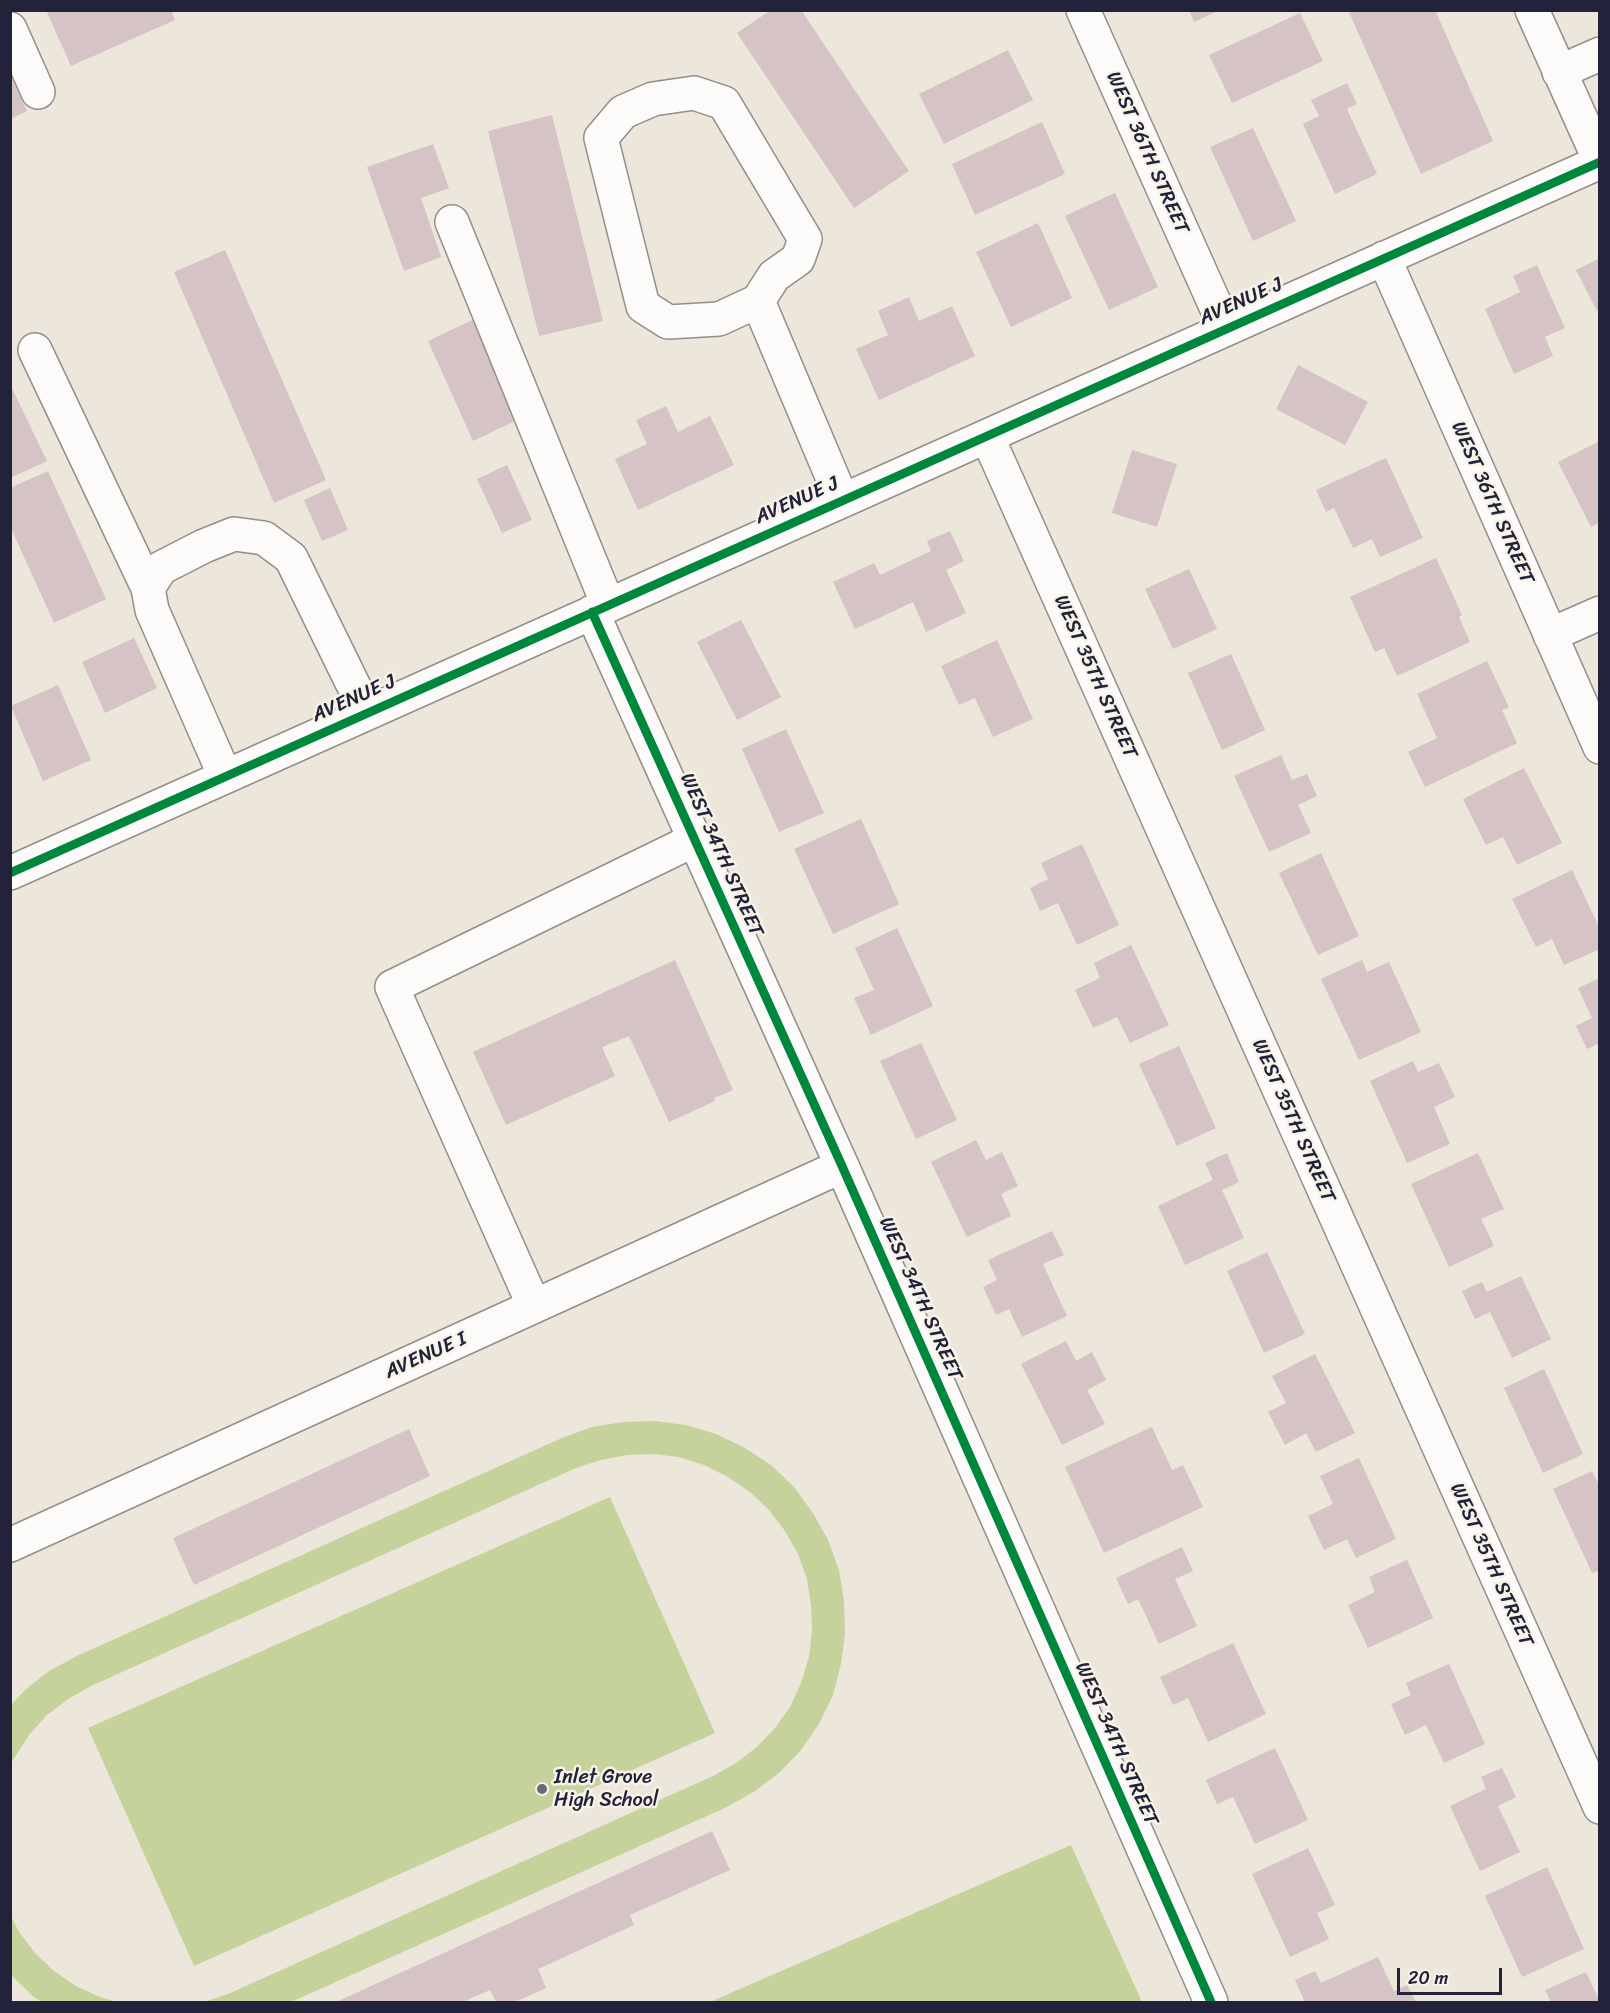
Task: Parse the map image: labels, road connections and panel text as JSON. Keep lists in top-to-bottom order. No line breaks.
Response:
{"streets":{"street":["WEST 36TH STREET","AVENUE J","WEST 35TH STREET","WEST 34TH STREET","AVENUE I"]},"crossings":[["WEST 36TH STREET","AVENUE J"],["AVENUE J","WEST 35TH STREET"],["AVENUE J","WEST 34TH STREET"],["WEST 34TH STREET","AVENUE I"]],"places":["Inlet Grove High School"],"scale_bar":"20 m"}
